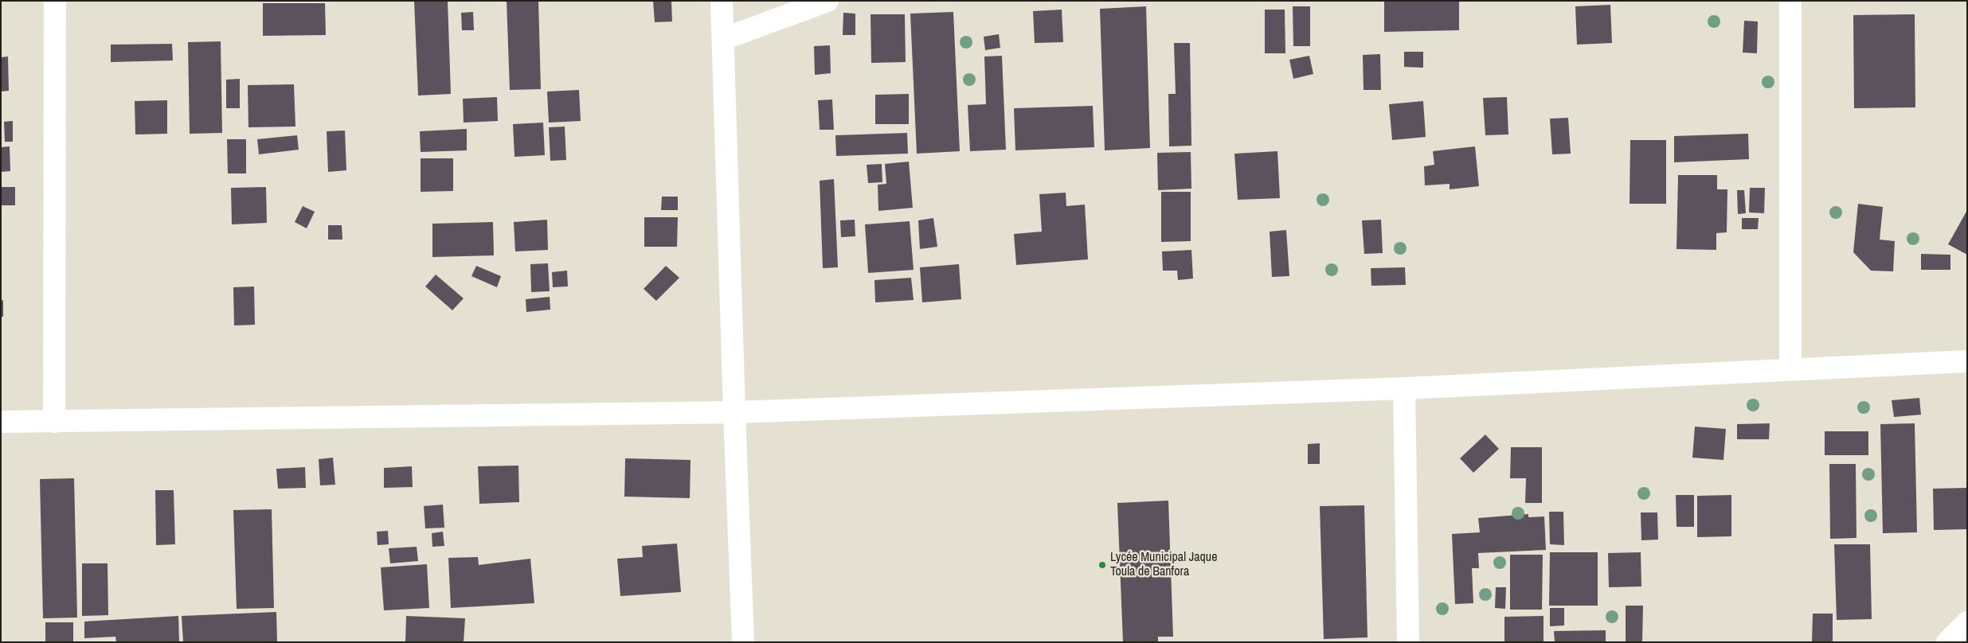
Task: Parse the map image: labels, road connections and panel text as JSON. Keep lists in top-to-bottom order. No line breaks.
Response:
{"places":["Lycée Municipal Jaque Toula de Banfora"]}
